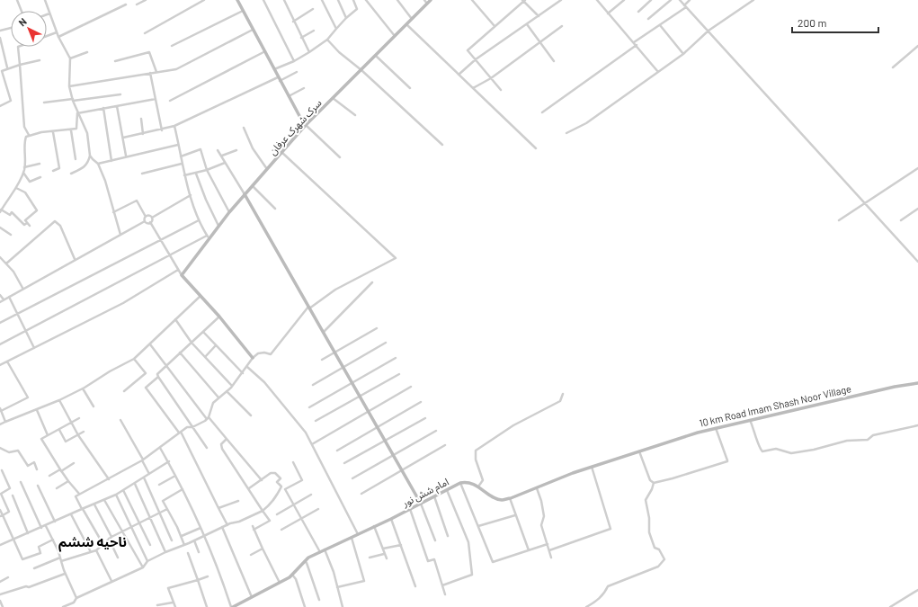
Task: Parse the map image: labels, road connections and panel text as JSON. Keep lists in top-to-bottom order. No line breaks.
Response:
{"streets":{"street":["سرک شهرک عرفان","10 km Road Imam Shash Noor Village","امام شش نور"]},"crossings":[["10 km Road Imam Shash Noor Village","امام شش نور"]],"districts":["ناحیه ششم"],"scale_bar":"200 m","north":"top left"}
